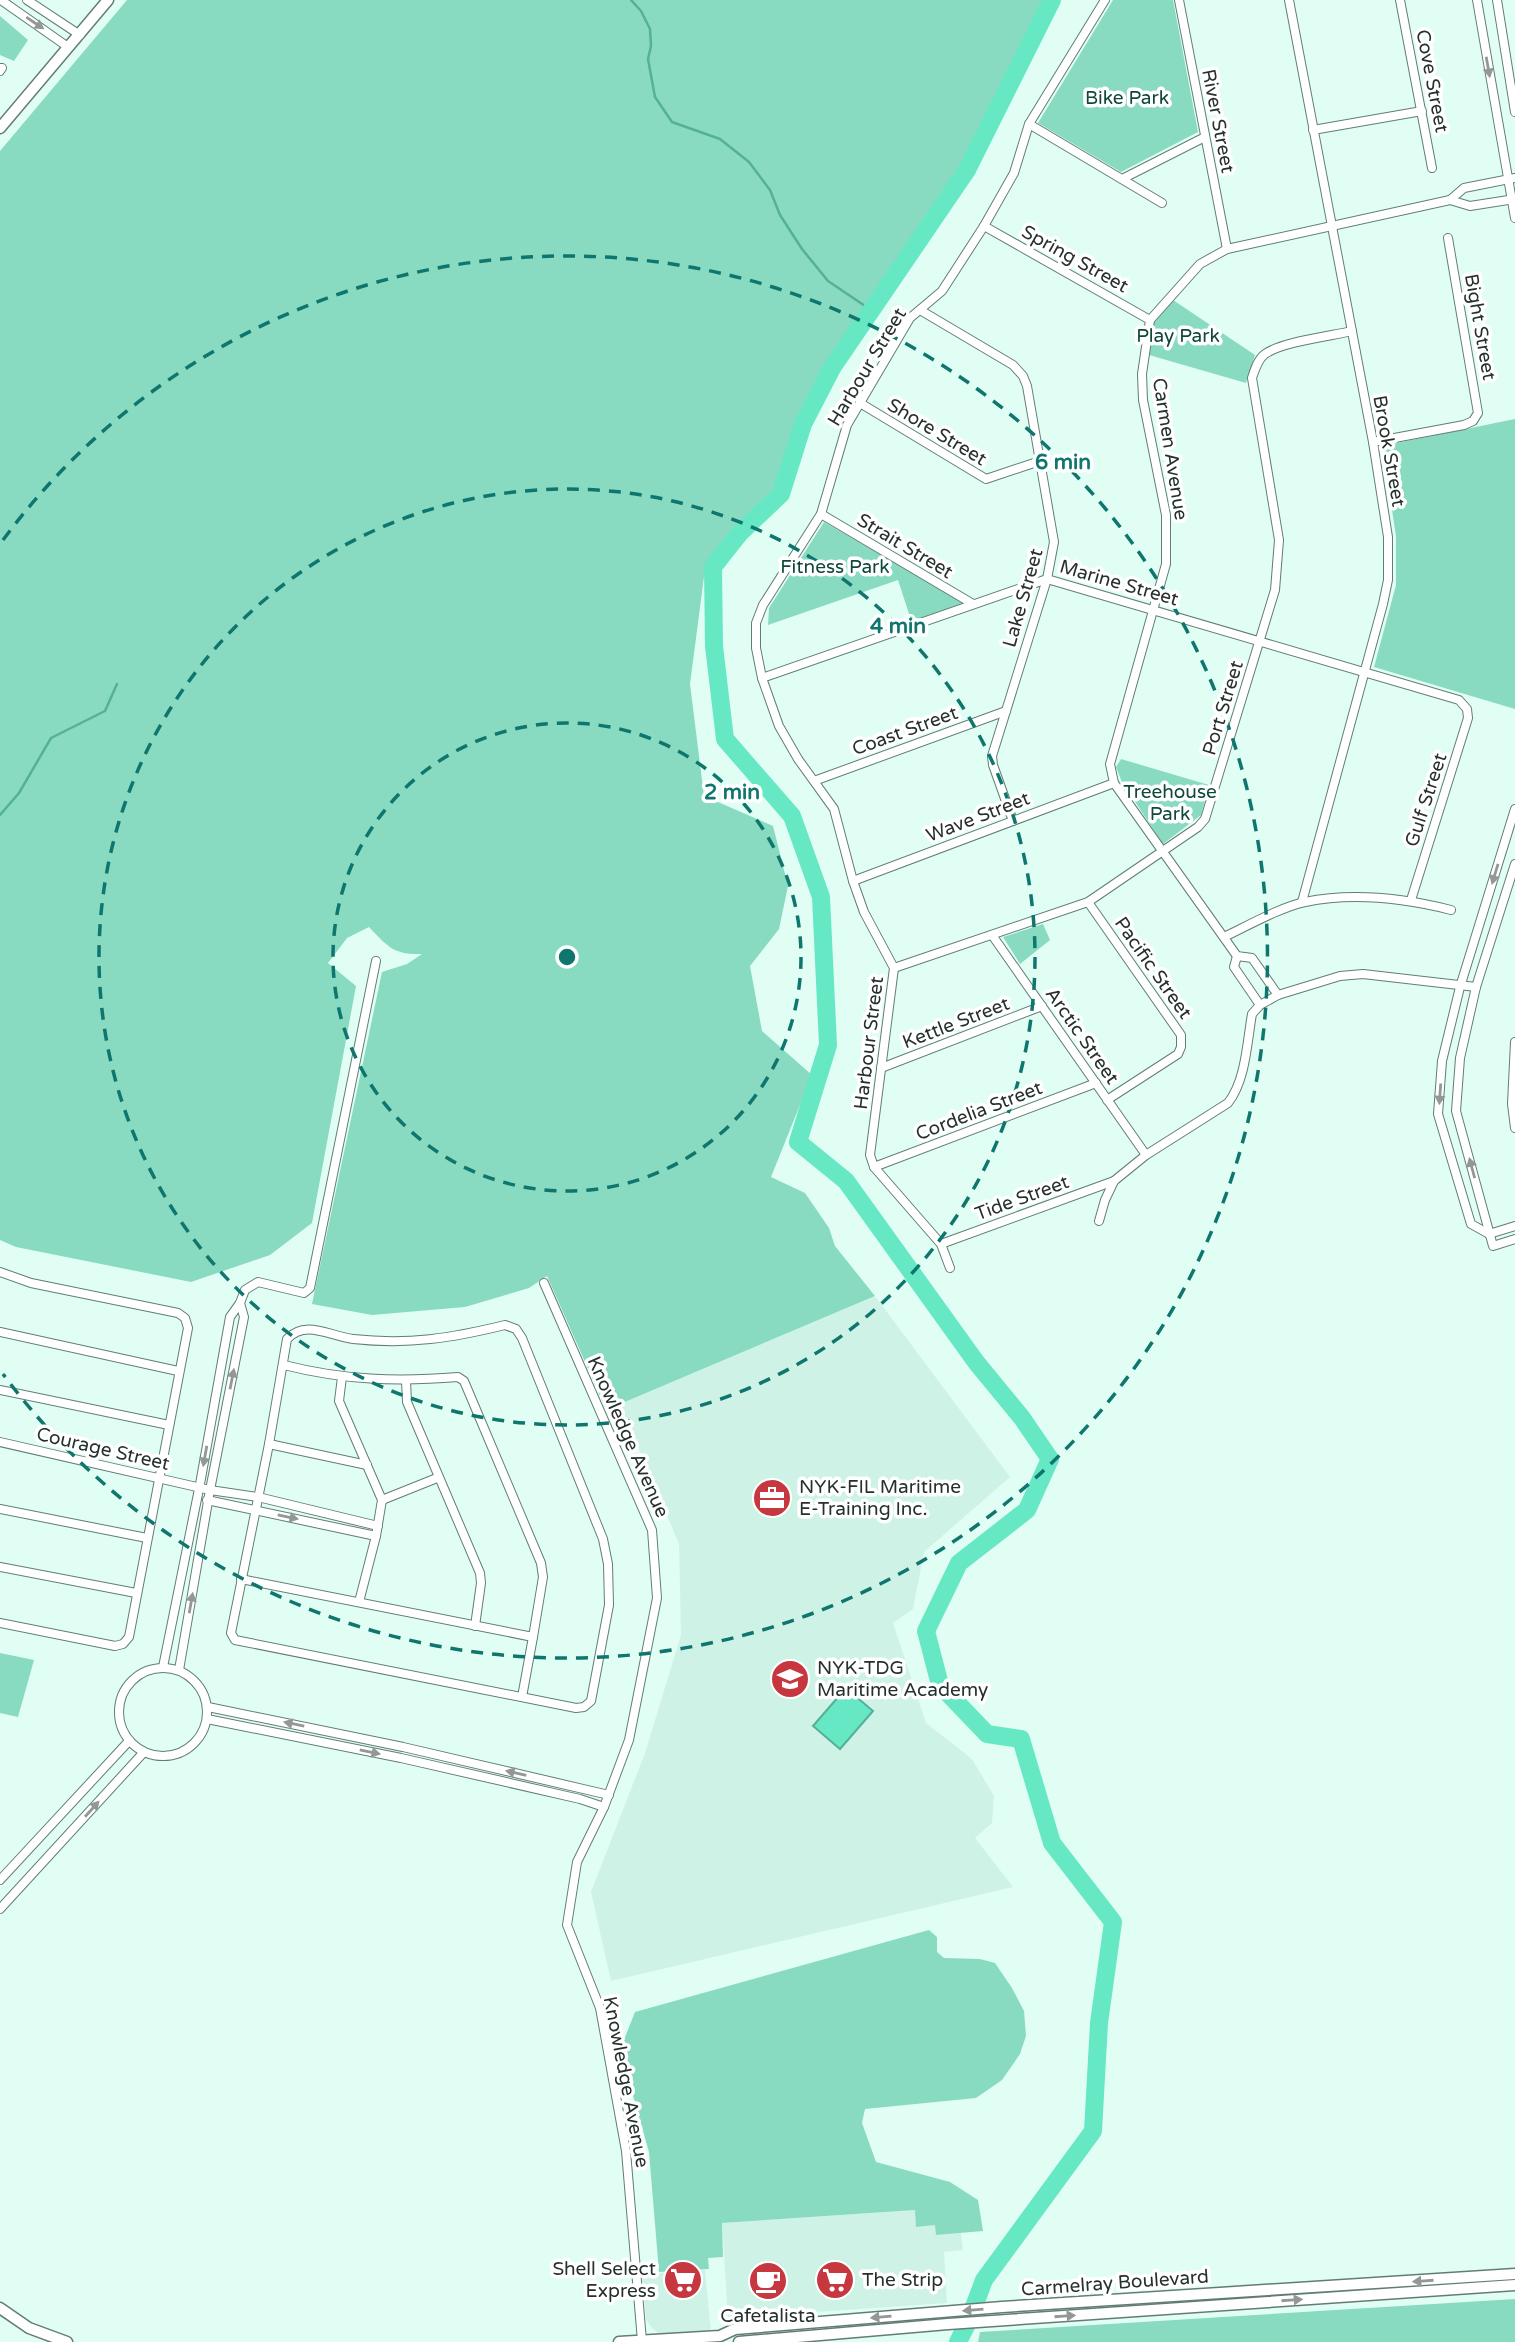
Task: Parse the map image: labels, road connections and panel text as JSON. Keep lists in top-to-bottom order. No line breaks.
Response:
{"streets":{"street":["Cove Street","River Street","Spring Street","Bight Street","Harbour Street","Shore Street","Carmen Avenue","Brook Street","Strait Street","Marine Street","Lake Street","Port Street","Coast Street","Gulf Street","Wave Street","Pacific Street","Kettle Street","Arctic Street","Cordelia Street","Tide Street","Knowledge Avenue","Courage Street","Carmelray Boulevard"]},"crossings":[["Spring Street","Harbour Street"],["Spring Street","Carmen Avenue"],["Bight Street","Brook Street"],["Harbour Street","Shore Street"],["Harbour Street","Strait Street"],["Harbour Street","Marine Street"],["Harbour Street","Lake Street"],["Harbour Street","Port Street"],["Harbour Street","Coast Street"],["Harbour Street","Wave Street"],["Harbour Street","Kettle Street"],["Harbour Street","Cordelia Street"],["Shore Street","Lake Street"],["Carmen Avenue","Marine Street"],["Carmen Avenue","Wave Street"],["Brook Street","Marine Street"],["Brook Street","Port Street"],["Strait Street","Marine Street"],["Marine Street","Lake Street"],["Marine Street","Port Street"],["Marine Street","Gulf Street"],["Lake Street","Coast Street"],["Lake Street","Wave Street"],["Port Street","Pacific Street"],["Port Street","Arctic Street"],["Pacific Street","Arctic Street"],["Kettle Street","Arctic Street"],["Arctic Street","Cordelia Street"],["Knowledge Avenue","Carmelray Boulevard"]],"parks":["Bike Park","Play Park","Fitness Park","Treehouse Park"],"places":{"office":["NYK-FIL Maritime E-Training Inc."],"school or university":["NYK-TDG Maritime Academy"],"supermarket":["Shell Select Express","The Strip"],"cafe":["Cafetalista"]},"rings":["6 min","4 min","2 min"]}
